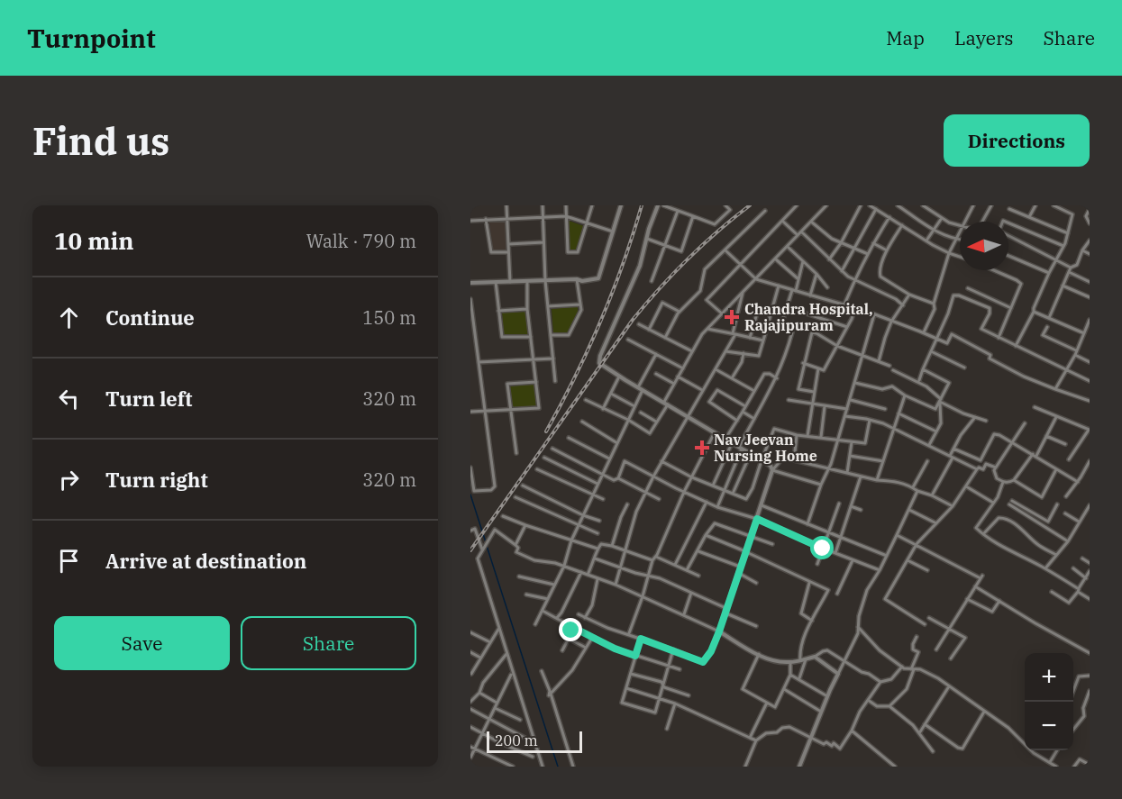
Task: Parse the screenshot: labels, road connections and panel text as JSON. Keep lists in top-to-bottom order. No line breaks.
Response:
{"places":{"health":["Chandra Hospital, Rajajipuram","Nav Jeevan Nursing Home"]},"scale_bar":"200 m","north":"left","page":{"header":"Turnpoint","nav":["Map","Layers","Share"],"buttons":["Directions",["Save","Share"]],"title":"Find us","heading":["10 min","Walk · 790 m"],"list":[["Continue","150 m"],["Turn left","320 m"],["Turn right","320 m"],"Arrive at destination"],"map_buttons":["+","−"],"scale":"200 m"}}
